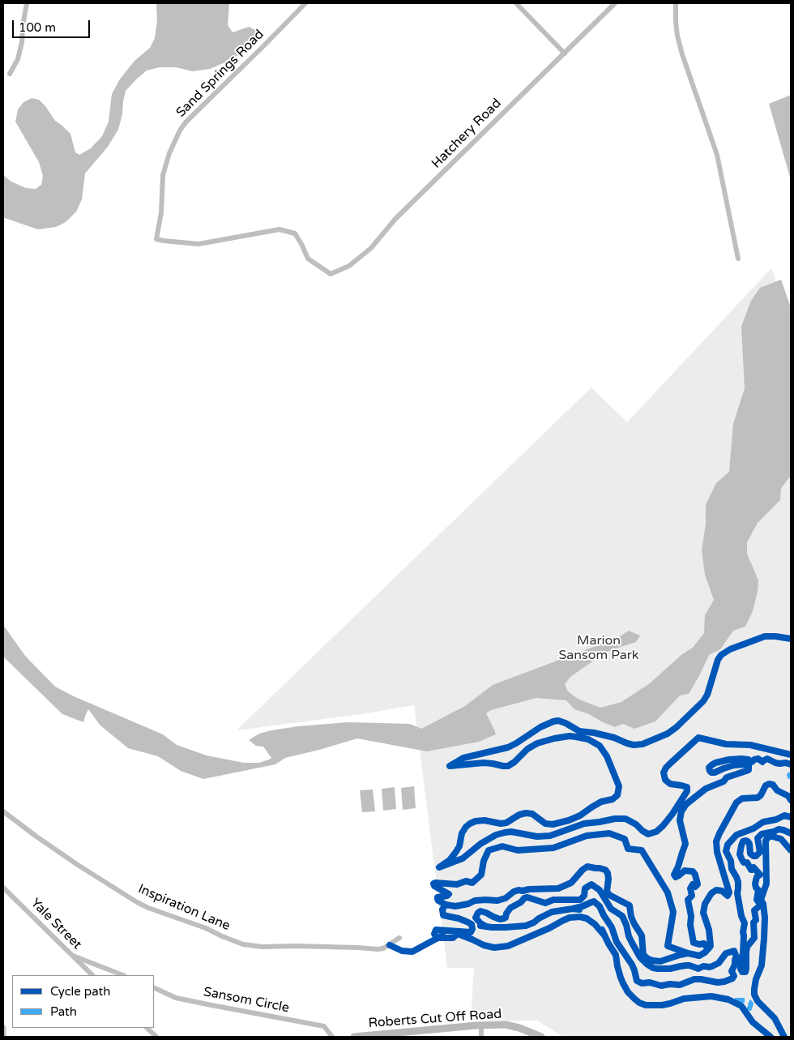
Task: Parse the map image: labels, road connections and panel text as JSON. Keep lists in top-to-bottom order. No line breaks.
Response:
{"streets":{"street":["Sand Springs Road","Hatchery Road","Inspiration Lane","Yale Street","Sansom Circle","Roberts Cut Off Road"]},"crossings":[["Sand Springs Road","Hatchery Road"]],"parks":["Marion Sansom Park"],"legend":["Cycle path","Path"],"scale_bar":"100 m"}
